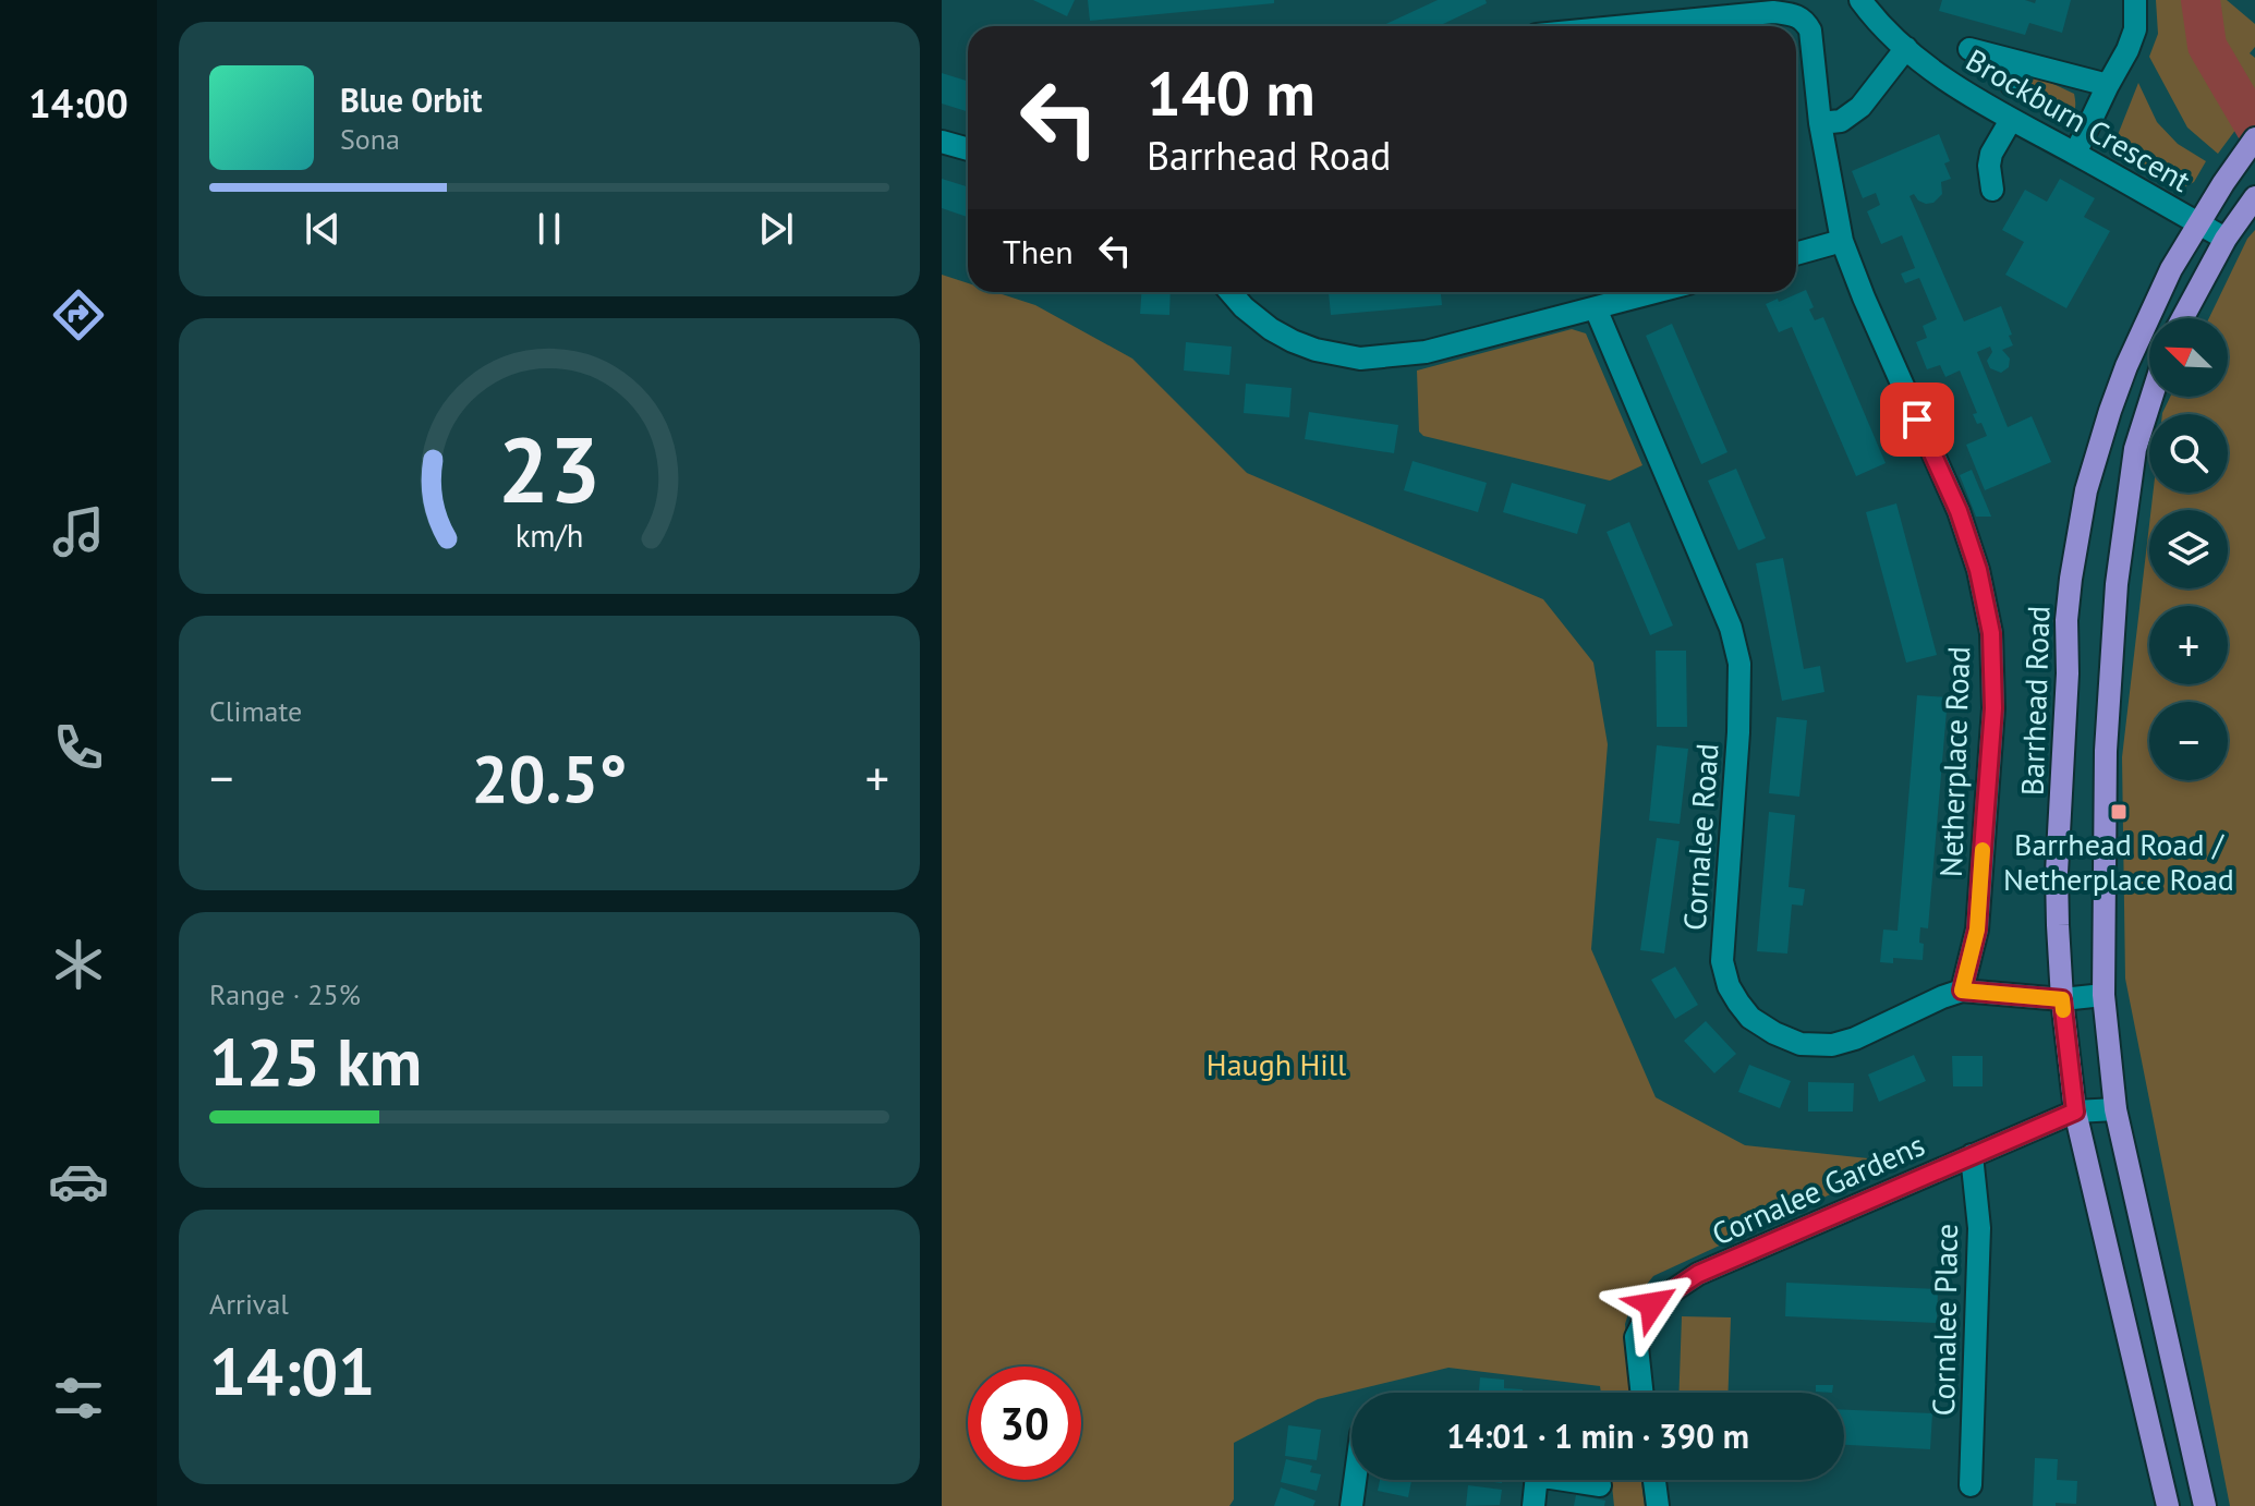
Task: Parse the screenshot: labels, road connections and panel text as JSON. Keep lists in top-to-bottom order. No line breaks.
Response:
{"streets":{"main road":["Barrhead Road"],"street":["Brockburn Crescent","Netherplace Road","Cornalee Road","Cornalee Gardens","Cornalee Place"]},"crossings":[["Brockburn Crescent","Barrhead Road"],["Barrhead Road","Cornalee Road"],["Barrhead Road","Cornalee Gardens"],["Netherplace Road","Cornalee Road"],["Cornalee Gardens","Cornalee Place"]],"parks":["Haugh Hill"],"places":{"transit":["Barrhead Road / Netherplace Road"]},"north":"top left","page":{"tabs":"14:00","turn":["140 m","Barrhead Road"],"song":["Blue Orbit","Sona"],"then":"Then","map_buttons":["+","−"],"tile":["Climate",["Range · 25%","125 km"],["Arrival","14:01"]],"heat":["−","20.5°","+"],"limit":"30","trip":"14:01 · 1 min · 390 m","gauge":["23","km/h"]}}
